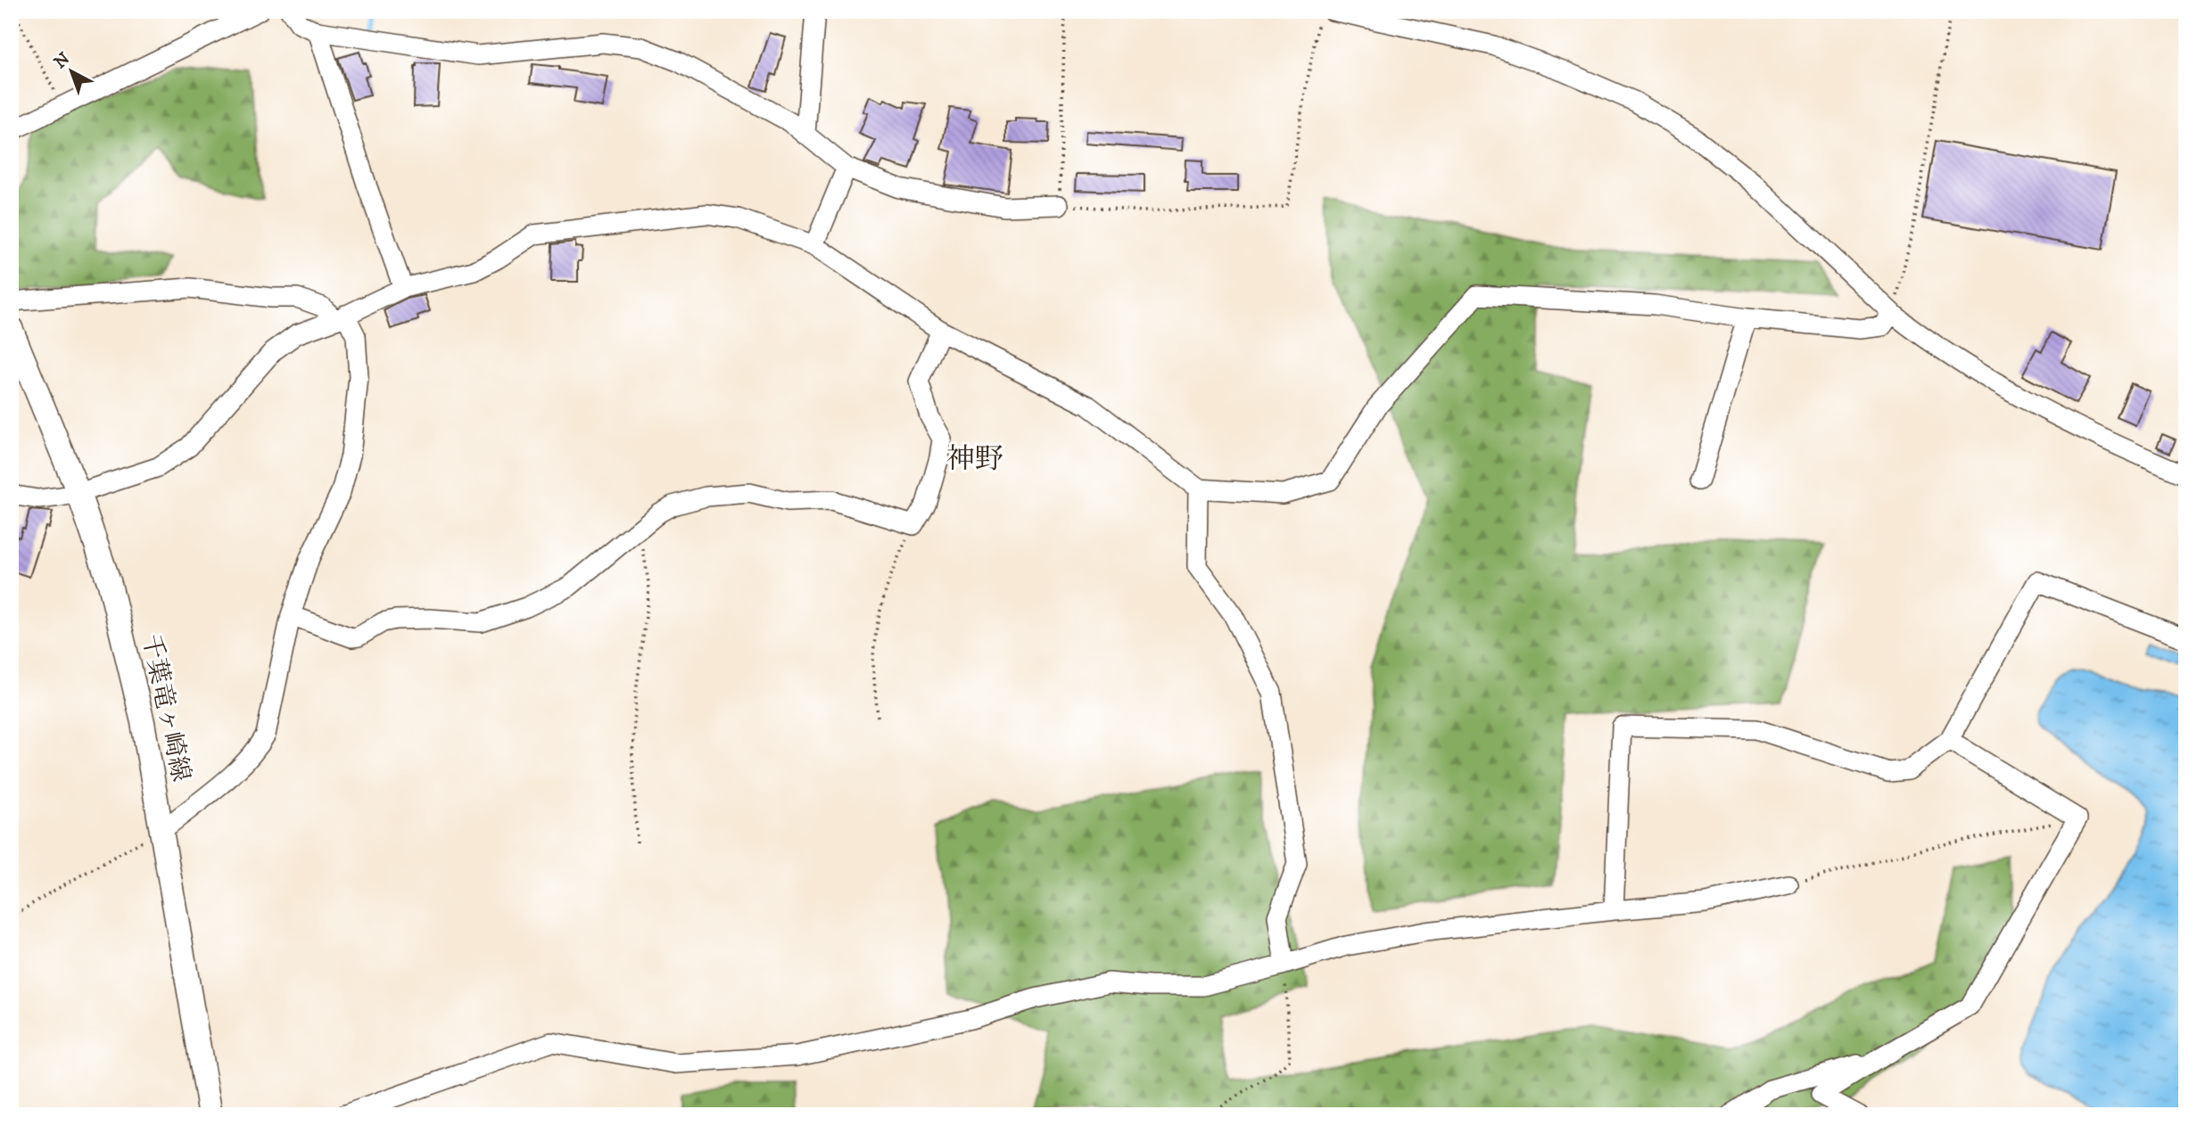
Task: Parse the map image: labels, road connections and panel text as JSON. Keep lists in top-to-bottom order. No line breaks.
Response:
{"streets":{"main road":["千葉竜ヶ崎線"]},"districts":["神野"],"north":"top left"}
